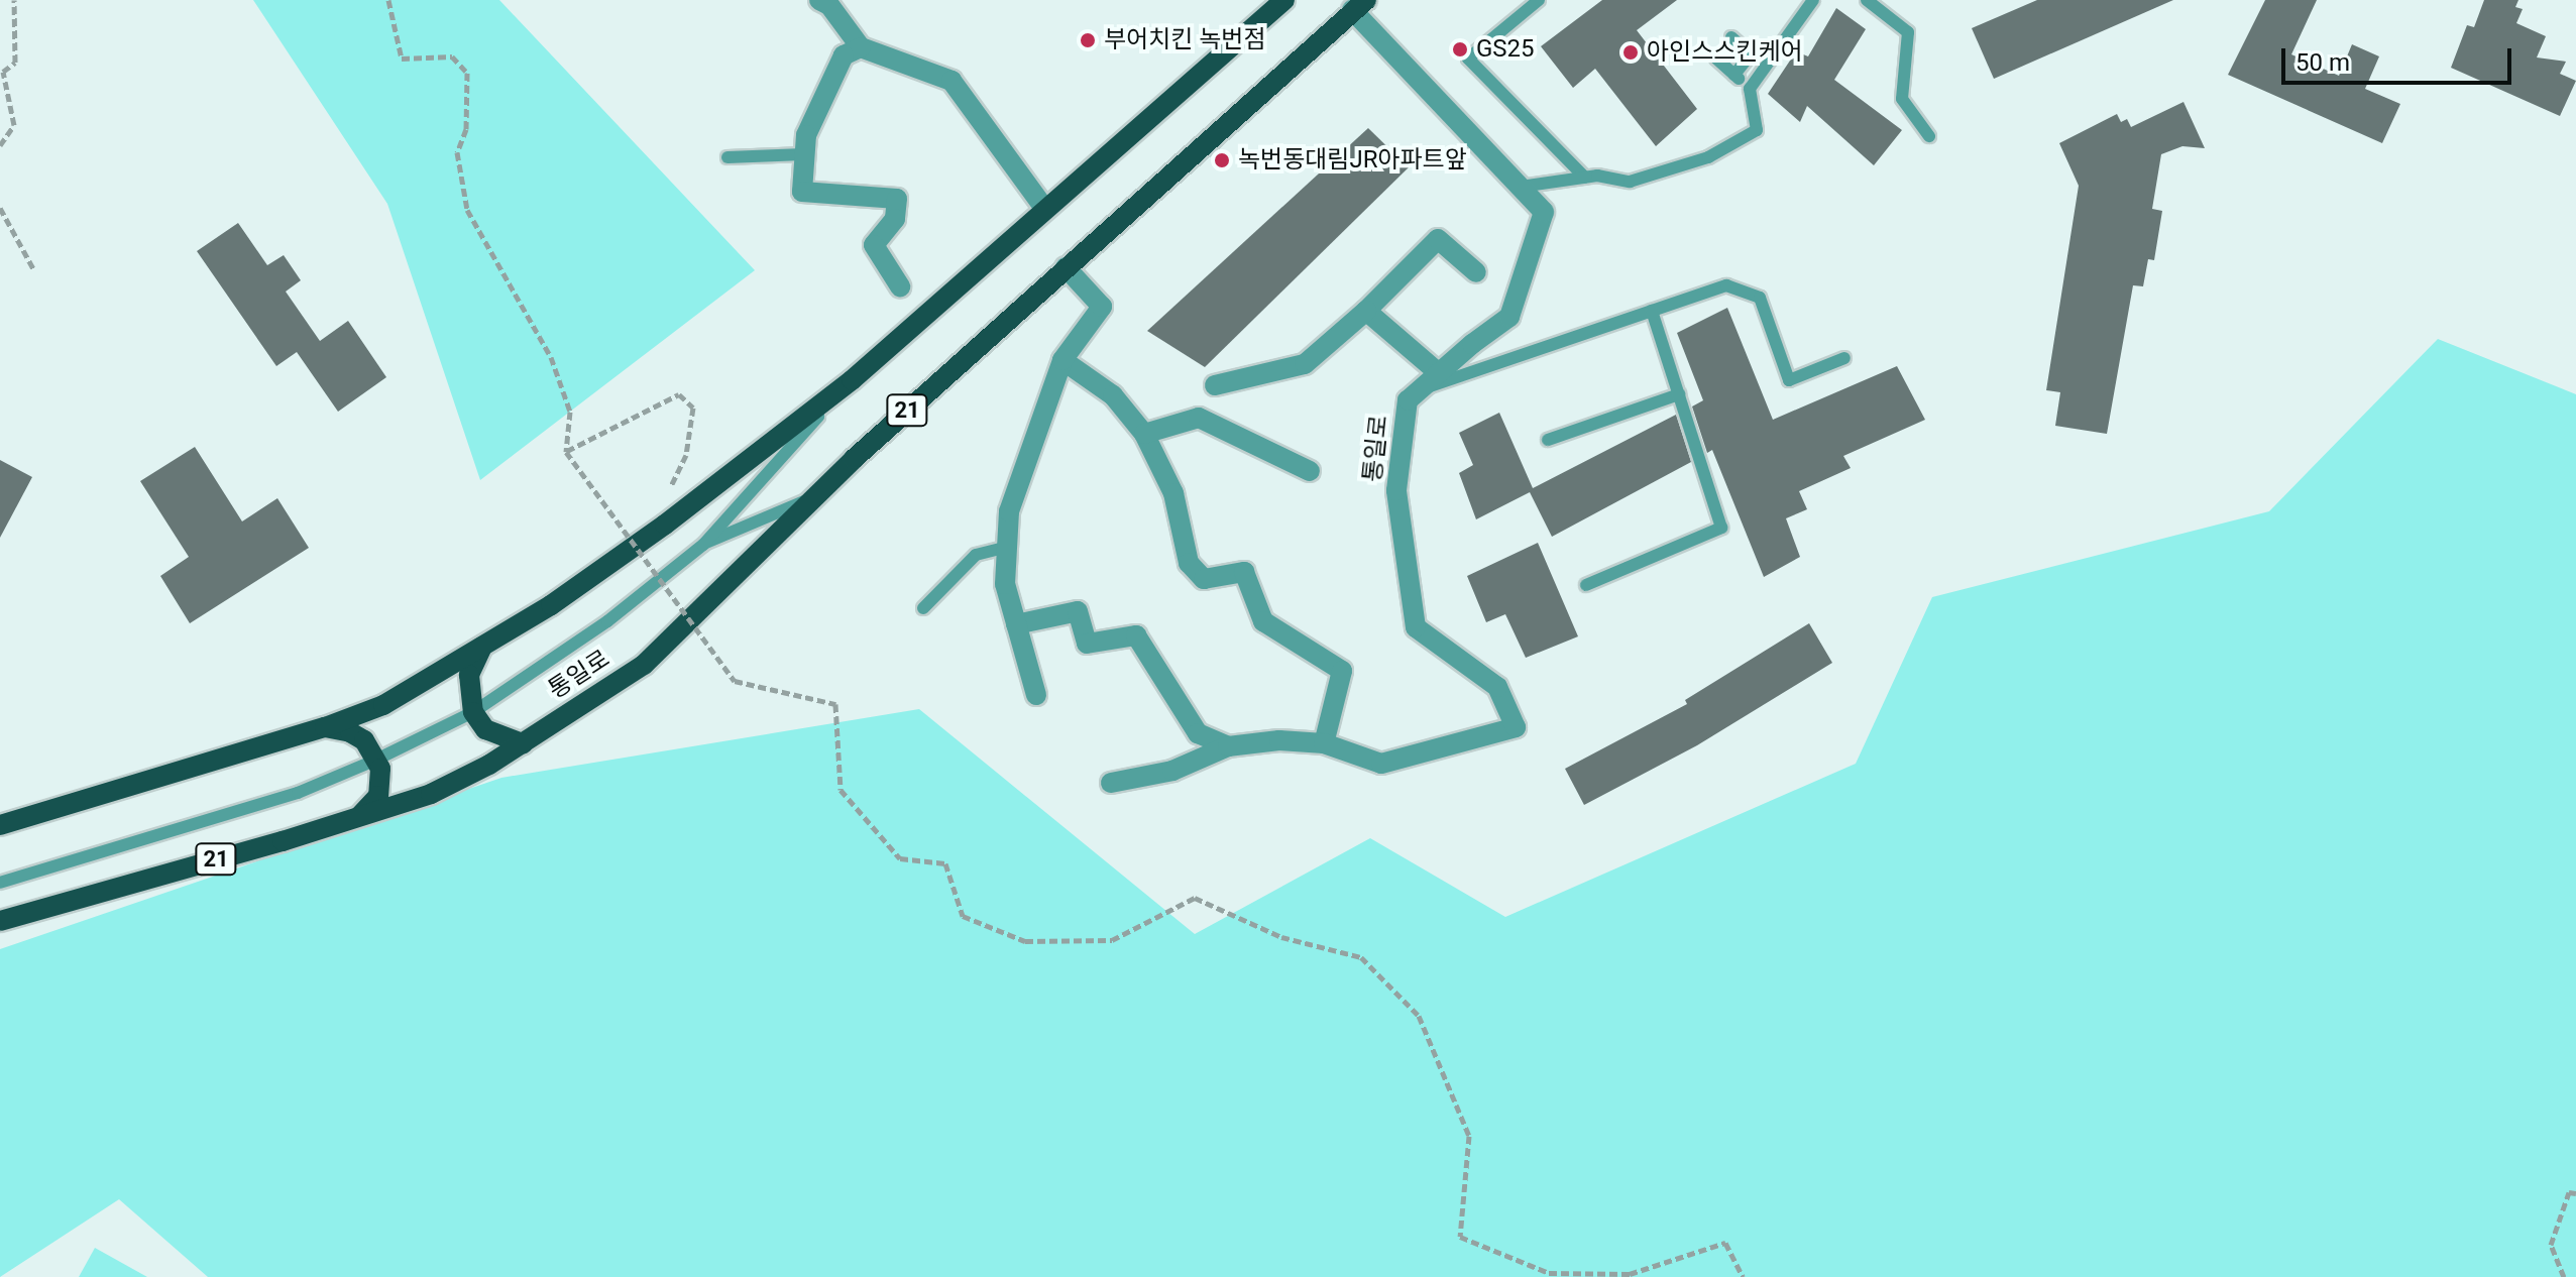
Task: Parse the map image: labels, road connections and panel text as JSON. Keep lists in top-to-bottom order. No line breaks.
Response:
{"streets":{"main road":["21","통일로"]},"places":["부어치킨 녹번점","GS25","아인스스킨케어","녹번동대림JR아파트앞"],"scale_bar":"50 m"}
